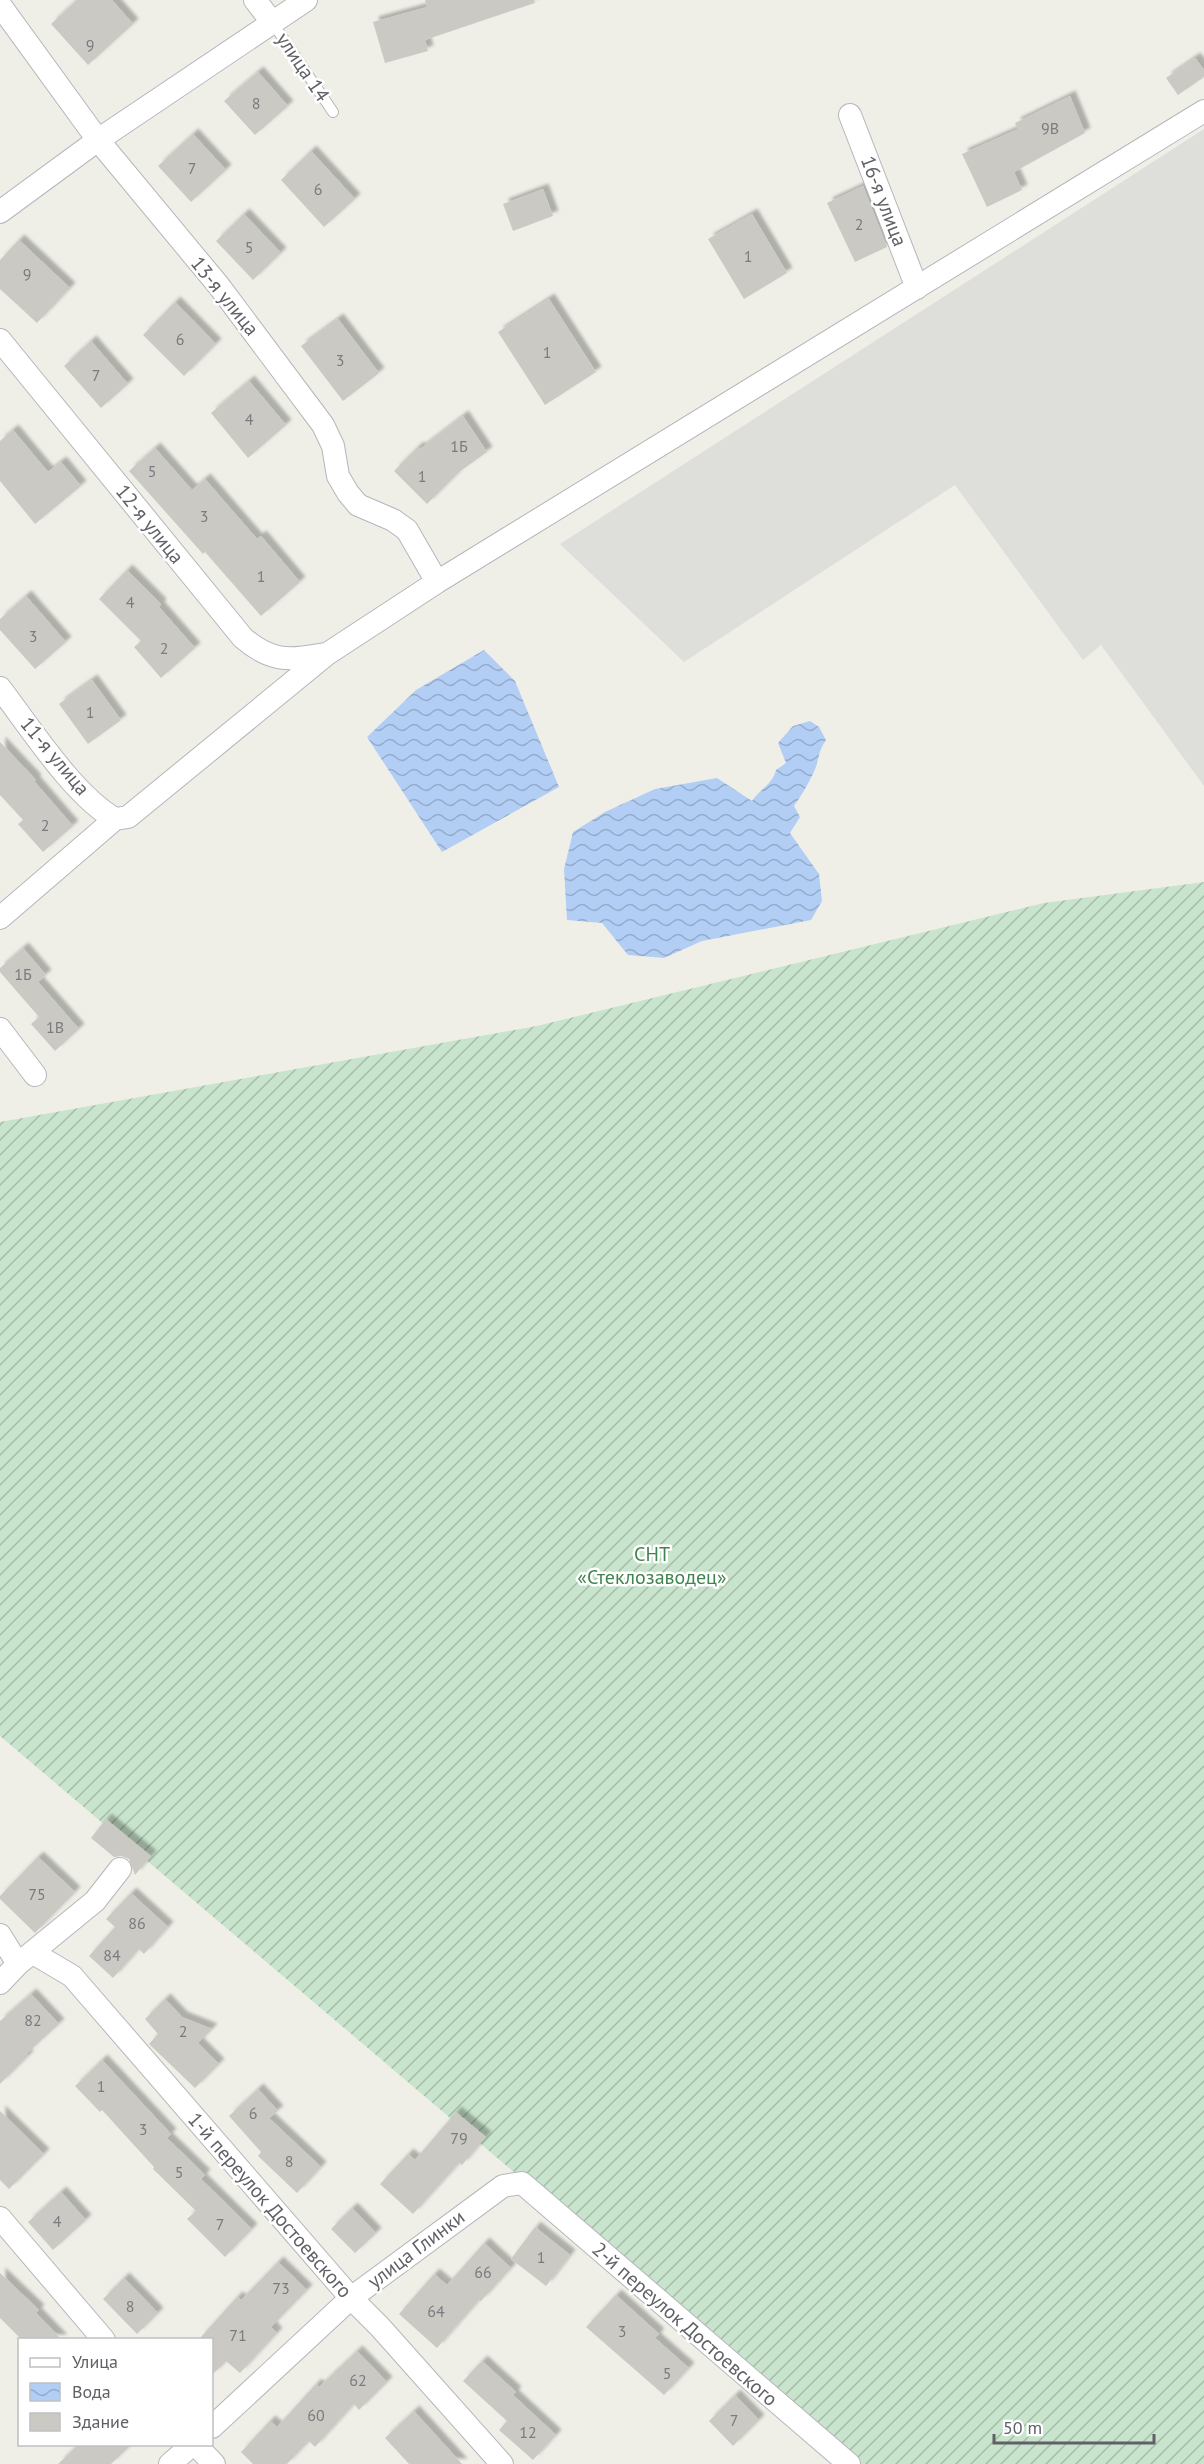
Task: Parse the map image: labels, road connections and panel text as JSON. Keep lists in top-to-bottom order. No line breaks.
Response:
{"streets":{"street":["16-я улица","13-я улица","12-я улица","11-я улица","1-й переулок Достоевского","улица Глинки","2-й переулок Достоевского"],"lane":["улица 14"]},"crossings":[["1-й переулок Достоевского","улица Глинки"],["улица Глинки","2-й переулок Достоевского"]],"parks":["СНТ «Стеклозаводец»"],"house_numbers":["9","8","9В","7","6","2","5","1","9","6","1","3","7","4","1Б","5","1","3","1","4","3","2","1","2","1Б","1В","75","86","84","82","2","1","6","3","79","8","5","4","7","1","66","73","8","64","3","71","5","62","60","7","12"],"legend":["Улица","Вода","Здание"],"scale_bar":"50 m"}
